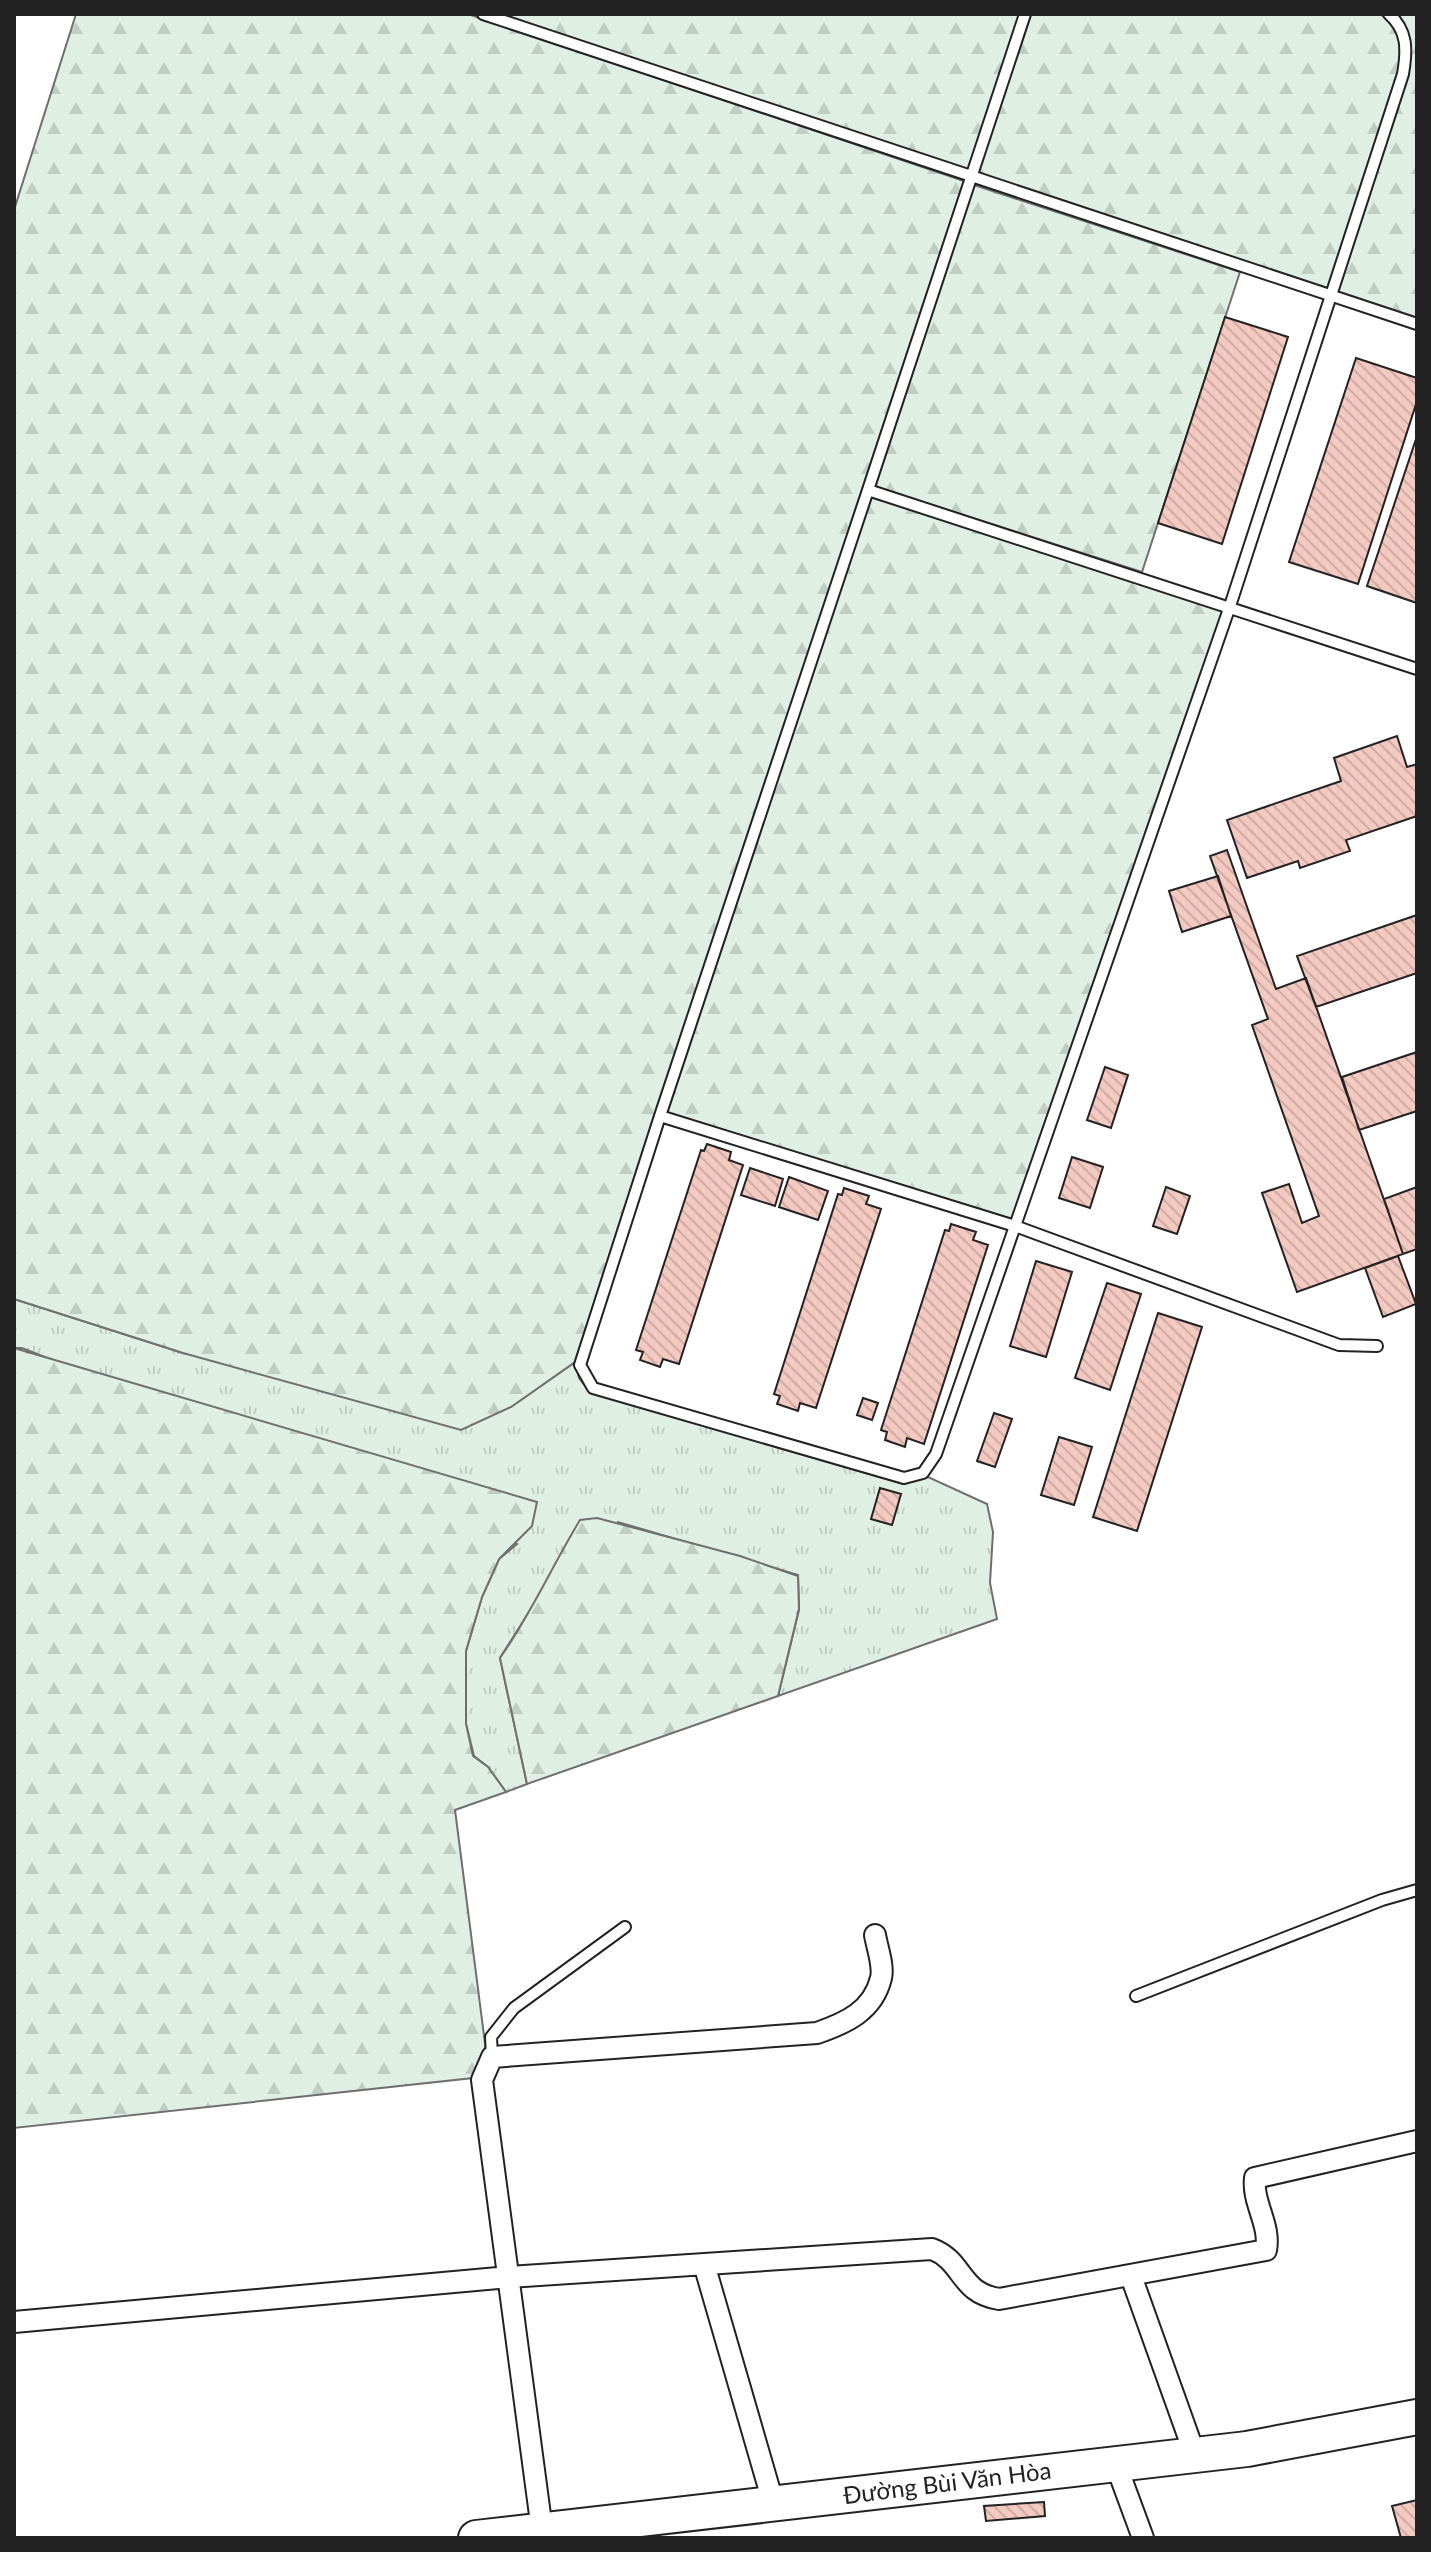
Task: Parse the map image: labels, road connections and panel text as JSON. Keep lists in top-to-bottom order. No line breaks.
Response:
{"streets":{"main road":["Đường Bùi Văn Hòa"]}}
